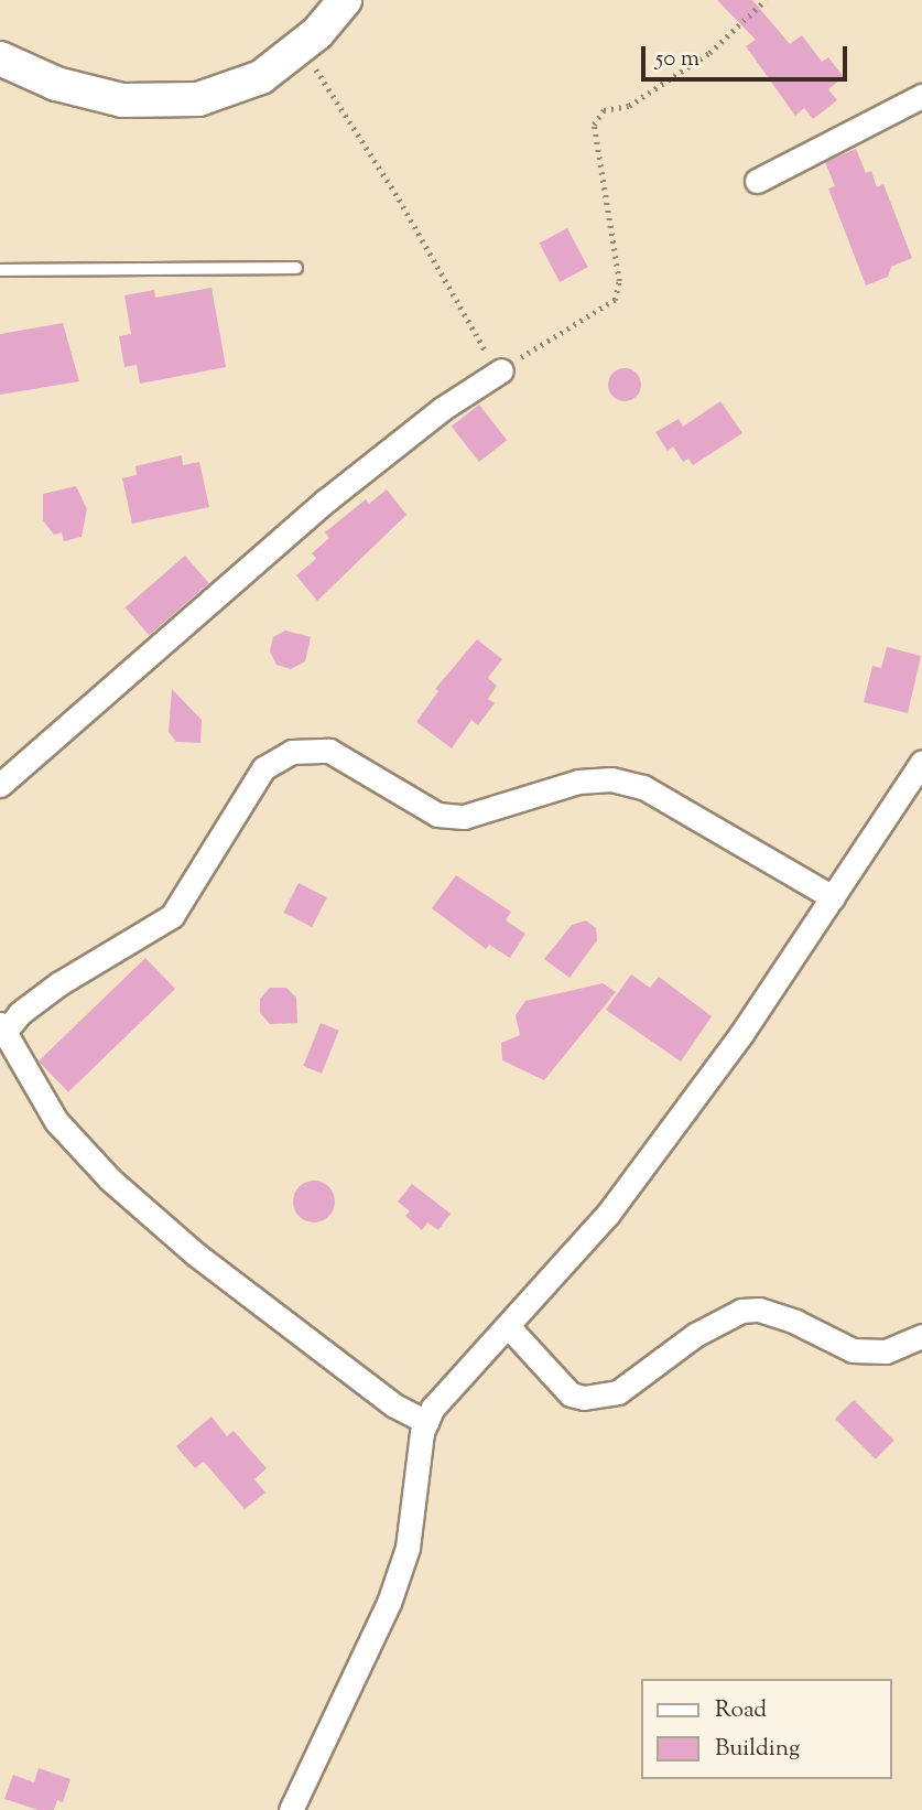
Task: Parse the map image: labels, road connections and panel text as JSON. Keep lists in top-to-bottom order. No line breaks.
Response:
{"legend":["Road","Building"],"scale_bar":"50 m"}
